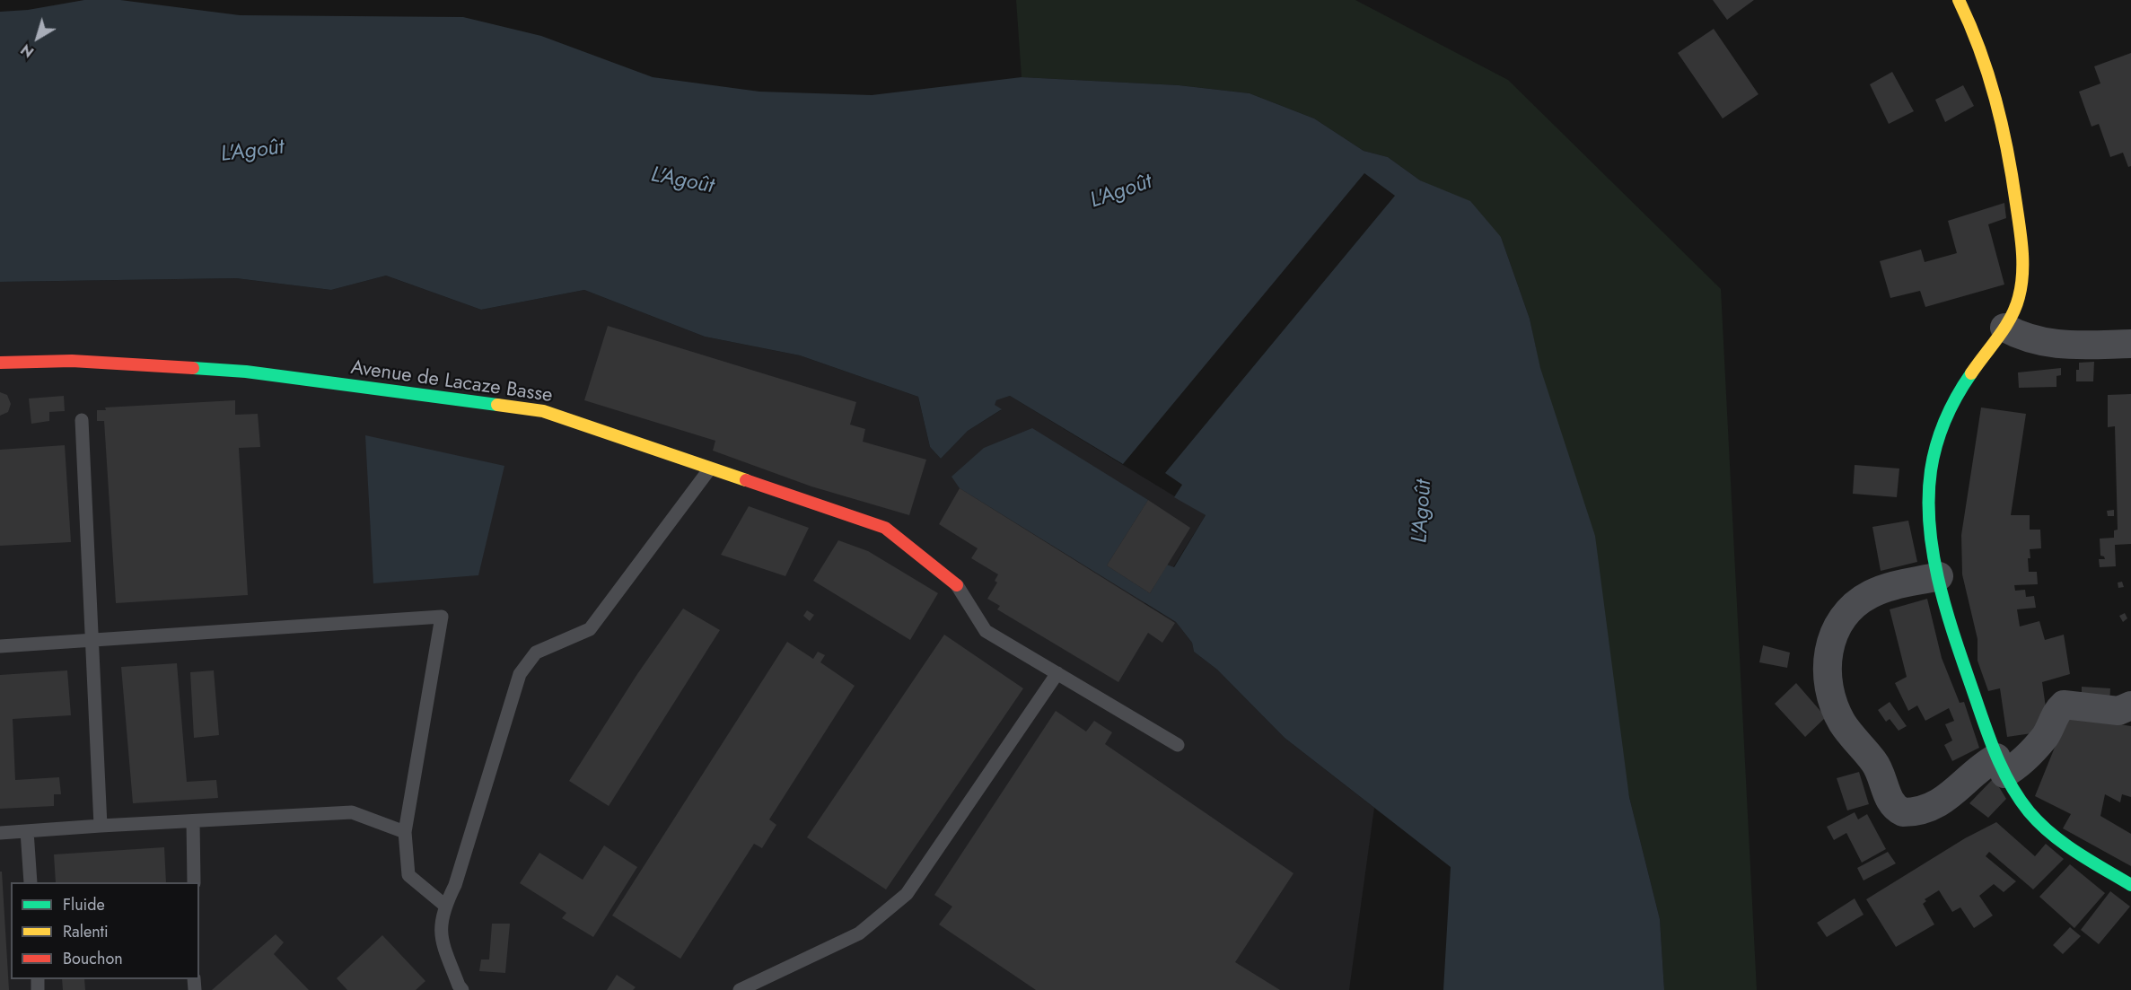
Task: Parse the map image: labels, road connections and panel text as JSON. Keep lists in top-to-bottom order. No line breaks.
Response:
{"streets":{"street":["Avenue de Lacaze Basse"]},"water":["L'Agoût"],"legend":["Fluide","Ralenti","Bouchon"],"north":"bottom left"}
